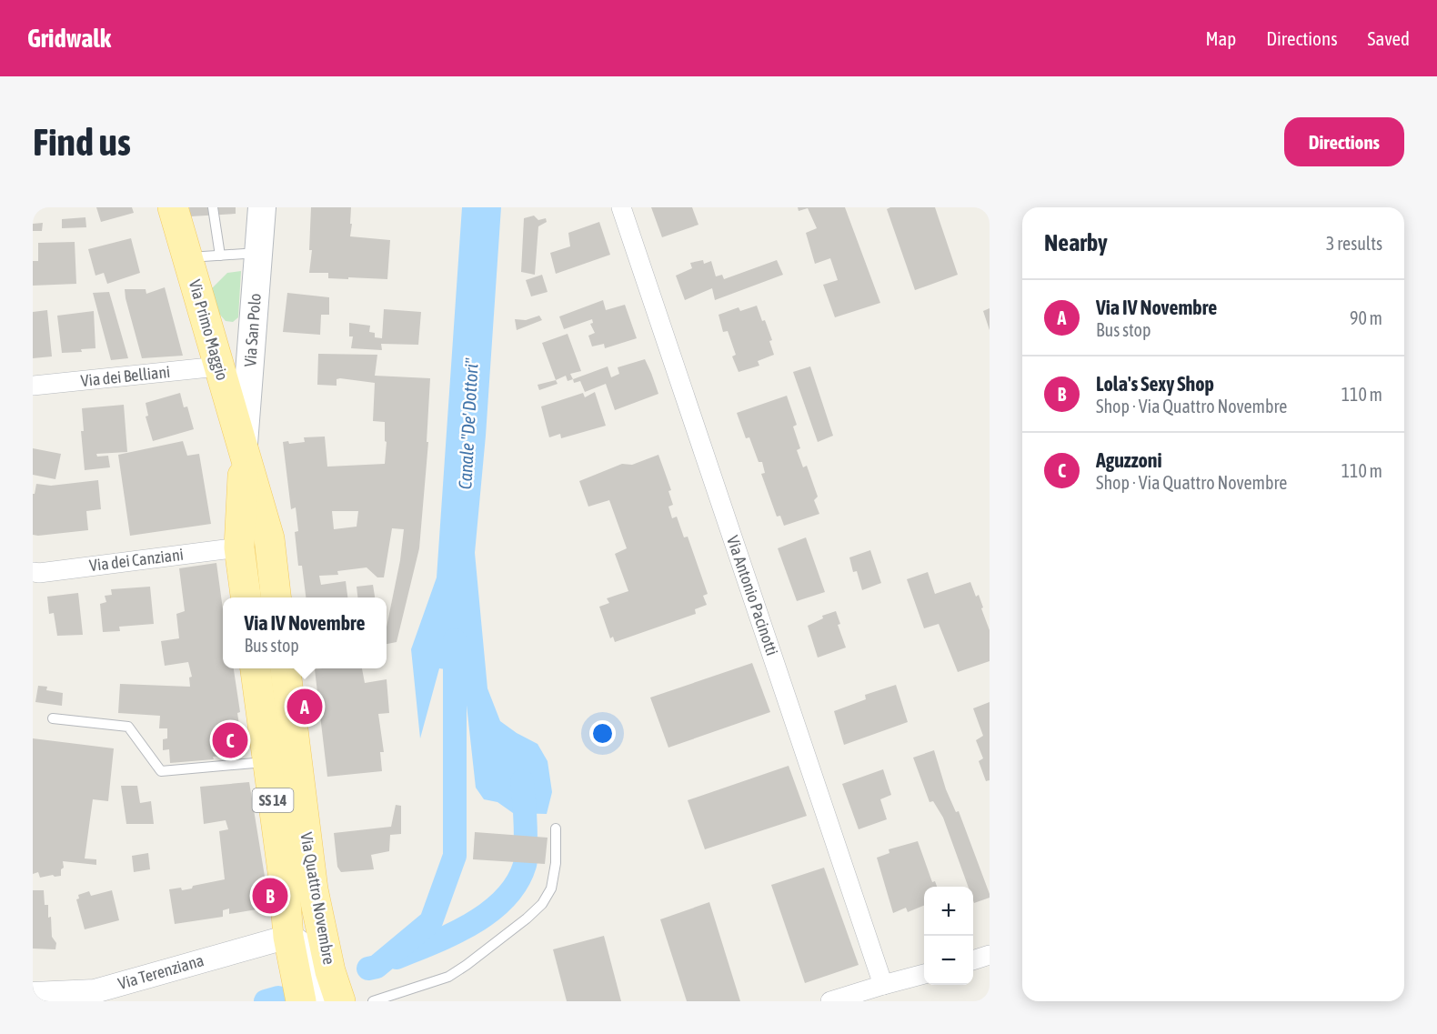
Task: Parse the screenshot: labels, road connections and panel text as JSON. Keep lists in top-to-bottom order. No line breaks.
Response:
{"streets":{"main road":["Via Primo Maggio","Via San Polo","SS 14","Via Quattro Novembre"],"street":["Via dei Belliani","Via dei Canziani","Via Antonio Pacinotti","Via Terenziana"]},"crossings":[["Via Primo Maggio","Via San Polo"],["Via Primo Maggio","Via dei Belliani"],["Via Quattro Novembre","Via Terenziana"]],"water":["Canale \"De' Dottori\""],"page":{"header":"Gridwalk","nav":["Map","Directions","Saved"],"buttons":"Directions","title":"Find us","heading":["Nearby","3 results"],"list":[{"mark":"A","name":"Via IV Novembre","note":"Bus stop","value":"90 m"},{"mark":"B","name":"Lola's Sexy Shop","note":"Shop · Via Quattro Novembre","value":"110 m"},{"mark":"C","name":"Aguzzoni","note":"Shop · Via Quattro Novembre","value":"110 m"}],"popup":["Via IV Novembre","Bus stop"],"pins":["A","C","B"],"map_buttons":["+","−"]}}
